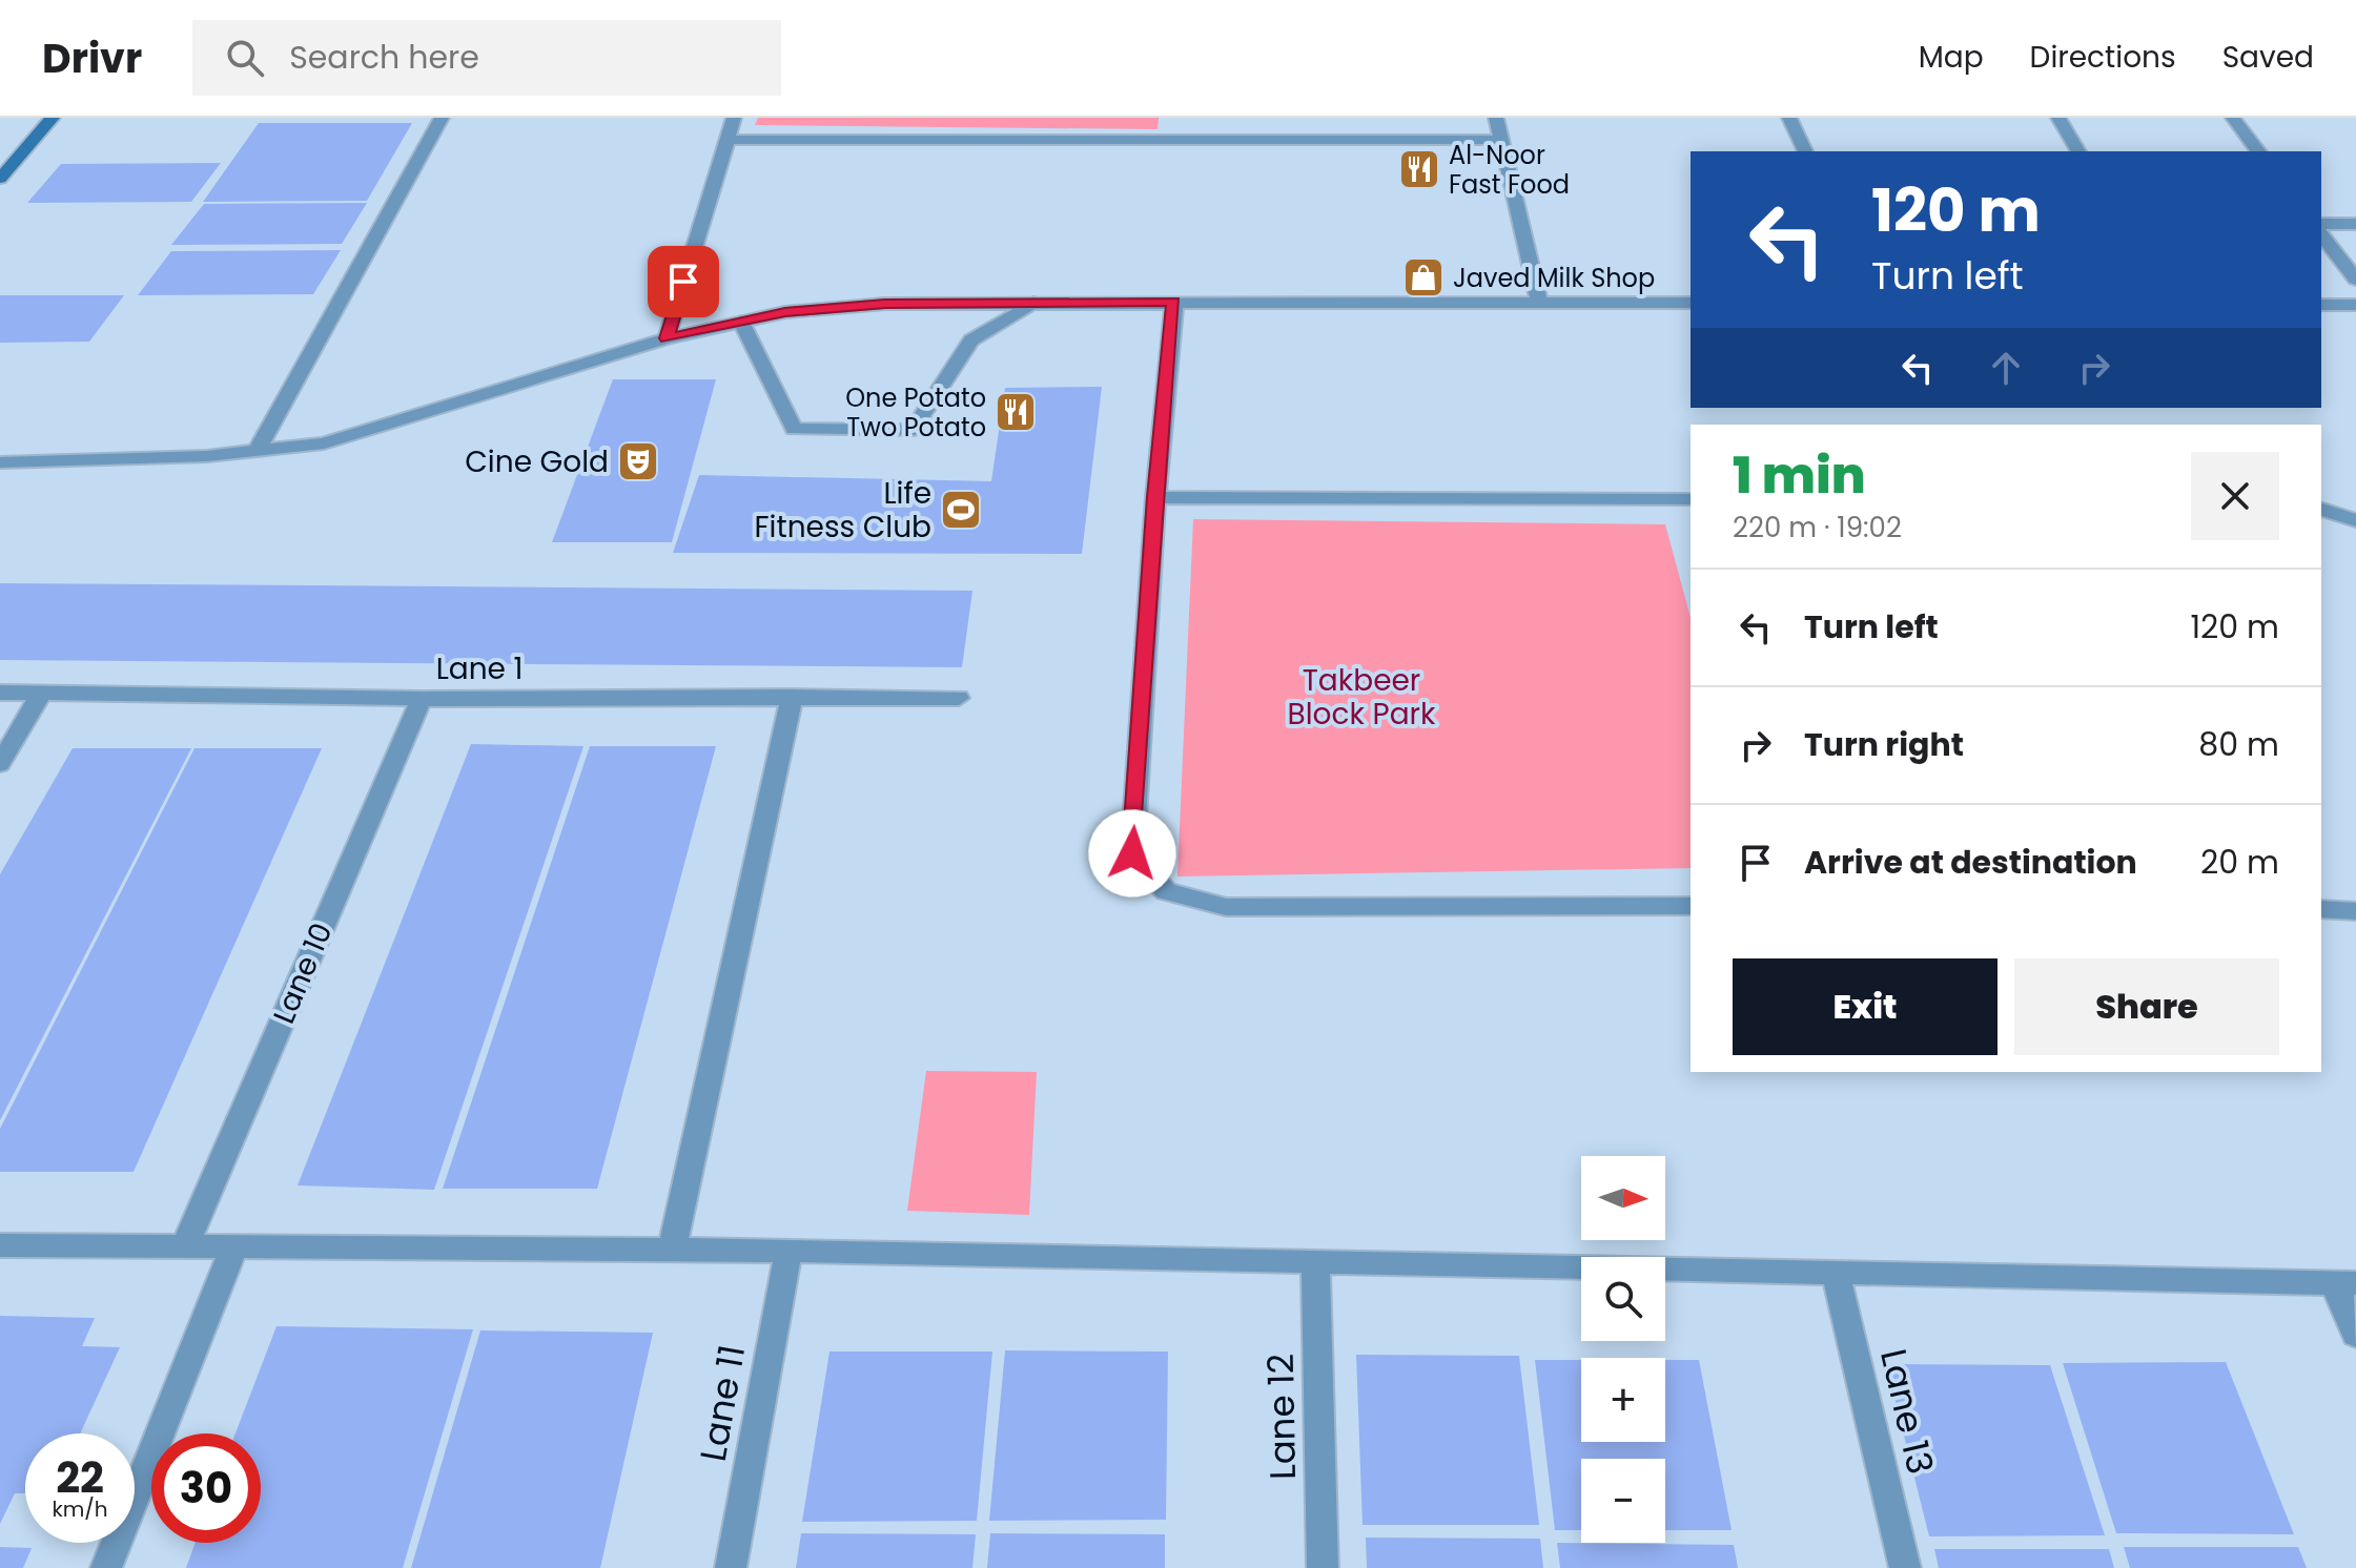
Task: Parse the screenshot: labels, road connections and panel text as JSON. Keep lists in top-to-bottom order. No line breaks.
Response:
{"streets":{"street":["Lane 1","Lane 10","Lane 11","Lane 13","Lane 12"]},"crossings":[["Lane 1","Lane 10"]],"parks":["Takbeer Block Park"],"places":{"restaurant":["Al-Noor Fast Food","One Potato Two Potato"],"shop":["Javed Milk Shop"],"theatre":["Cine Gold"],"sports":["Life Fitness Club"]},"north":"right","page":{"header":"Drivr","search":"Search here","nav":["Map","Directions","Saved"],"turn":["120 m","Turn left"],"heading":["1 min","220 m · 19:02"],"list":[{"name":"Turn left","value":"120 m"},{"name":"Turn right","value":"80 m"},{"name":"Arrive at destination","value":"20 m"}],"buttons":["Exit","Share"],"map_buttons":["+","−"],"speed":"22 km/h","limit":"30"}}
